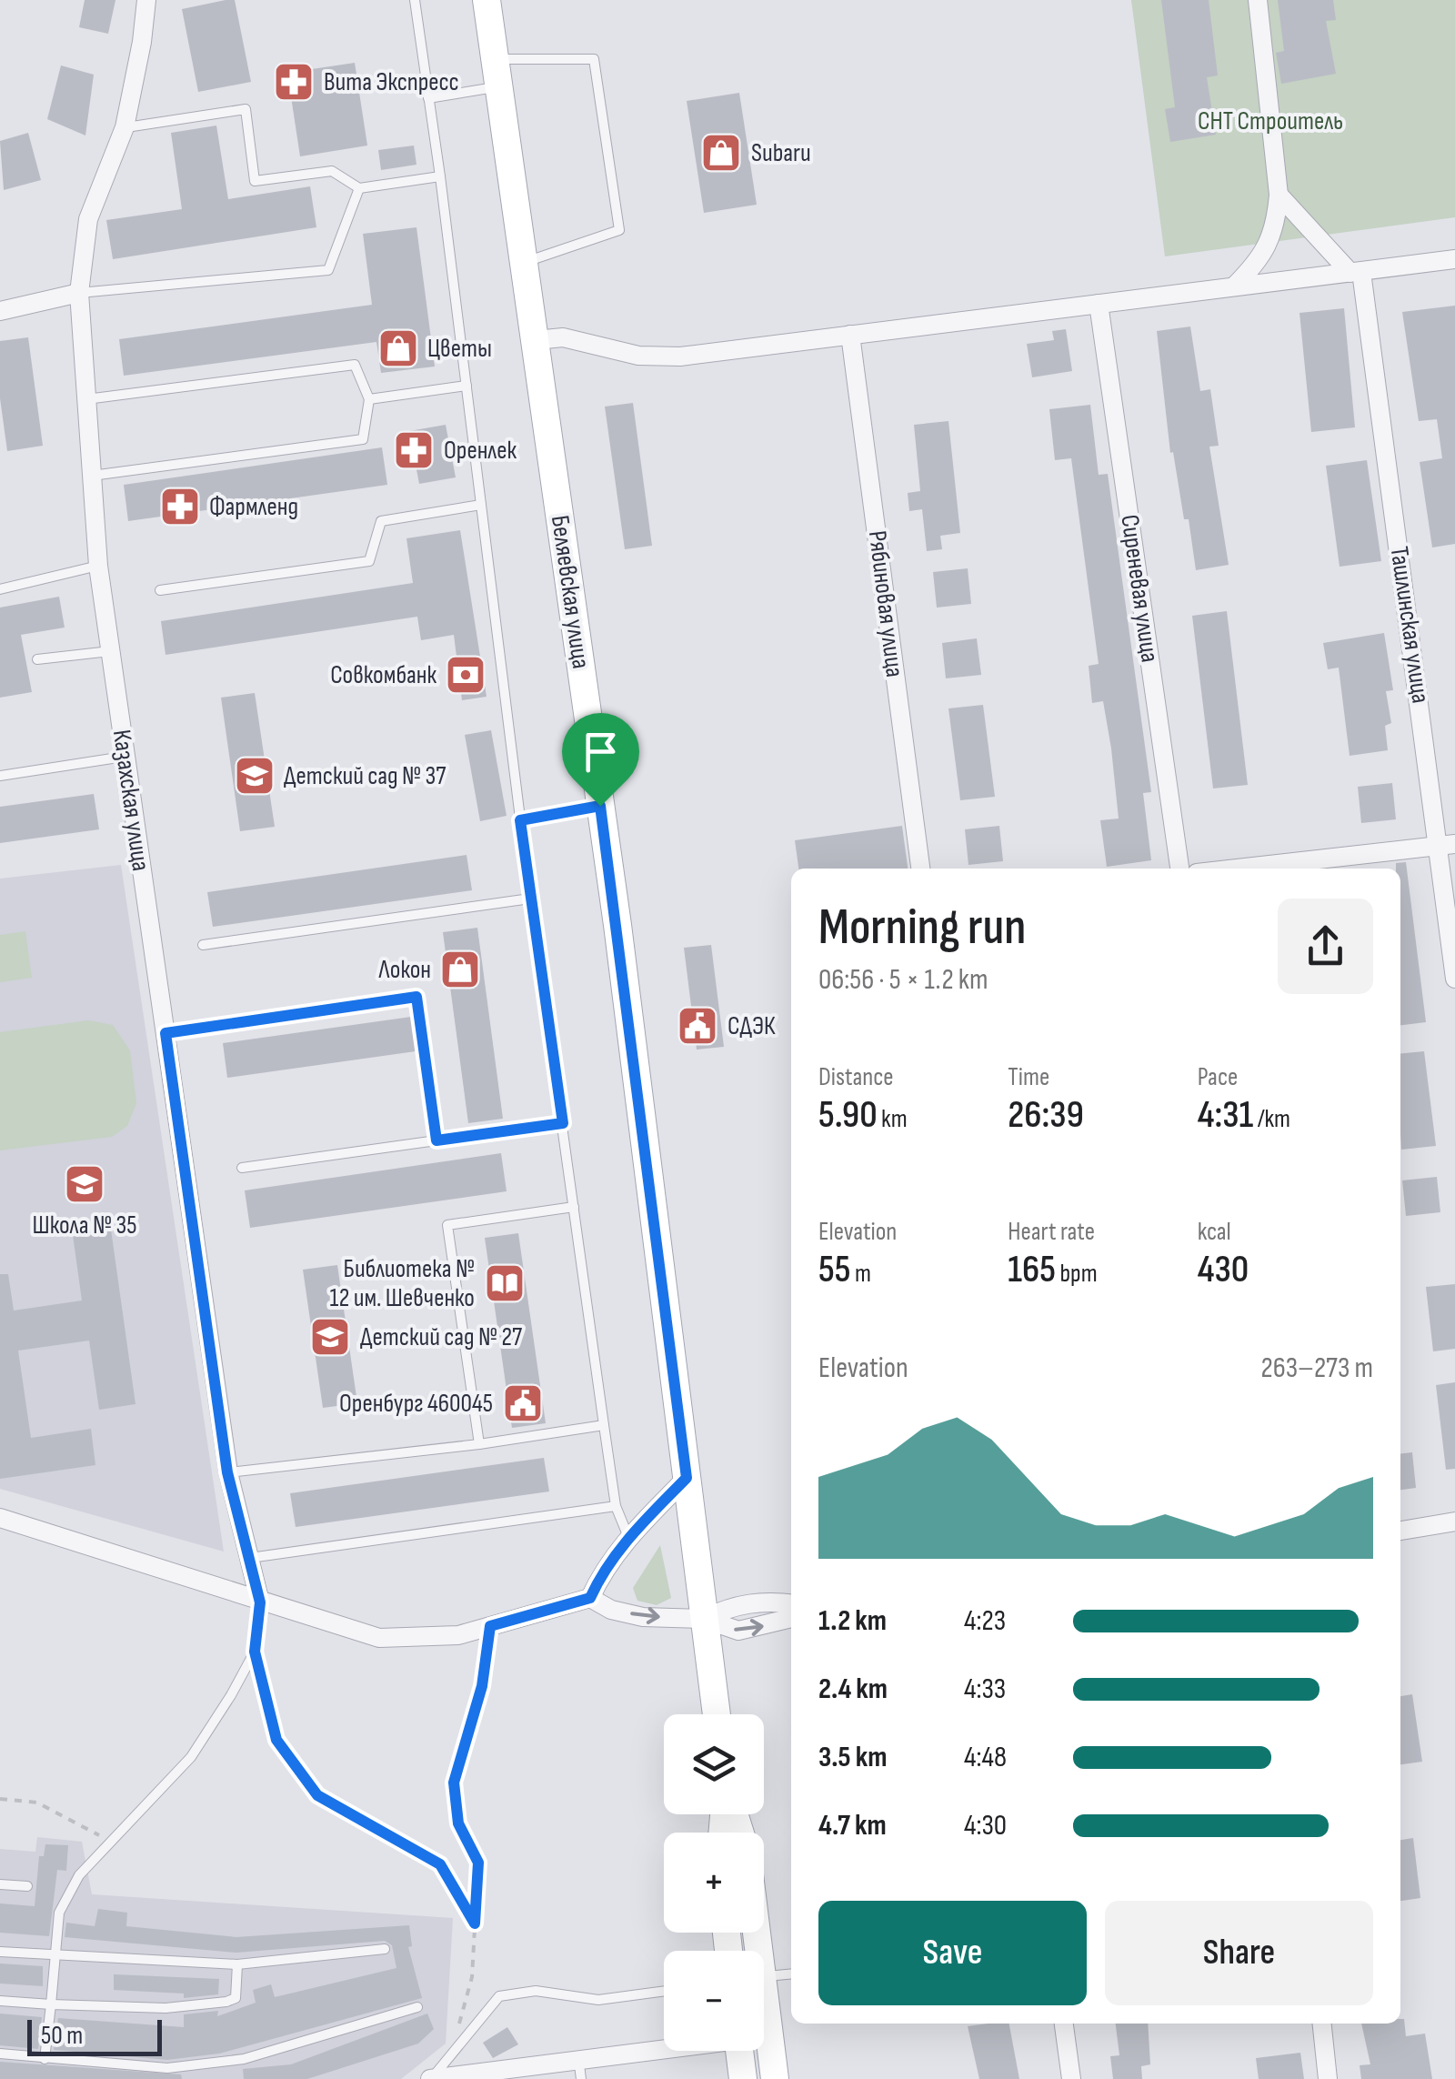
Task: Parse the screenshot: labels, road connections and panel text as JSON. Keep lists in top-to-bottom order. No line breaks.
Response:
{"streets":{"main road":["Беляевская улица"],"street":["Сиреневая улица","Рябиновая улица","Ташлинская улица","Казахская улица"]},"parks":["СНТ Строитель"],"places":{"pharmacy":["Вита Экспресс","Оренлек","Фармленд"],"shop":["Subaru","Цветы","Локон"],"bank":["Совкомбанк"],"school or university":["Детский сад № 37","Школа № 35","Детский сад № 27"],"public building":["СДЭК","Оренбург 460045"],"library":["Библиотека № 12 им. Шевченко"]},"scale_bar":"50 m","page":{"heading":["Morning run","06:56 · 5 × 1.2 km"],"stats":[["Distance","5.90 km"],["Time","26:39"],["Pace","4:31 /km"],["Elevation","55 m"],["Heart rate","165 bpm"],["kcal","430"]],"chart":["Elevation","263–273 m"],"list":[{"name":"1.2 km","note":"4:23"},{"name":"2.4 km","note":"4:33"},{"name":"3.5 km","note":"4:48"},{"name":"4.7 km","note":"4:30"}],"map_buttons":["+","−"],"buttons":["Save","Share"],"scale":"50 m"}}
